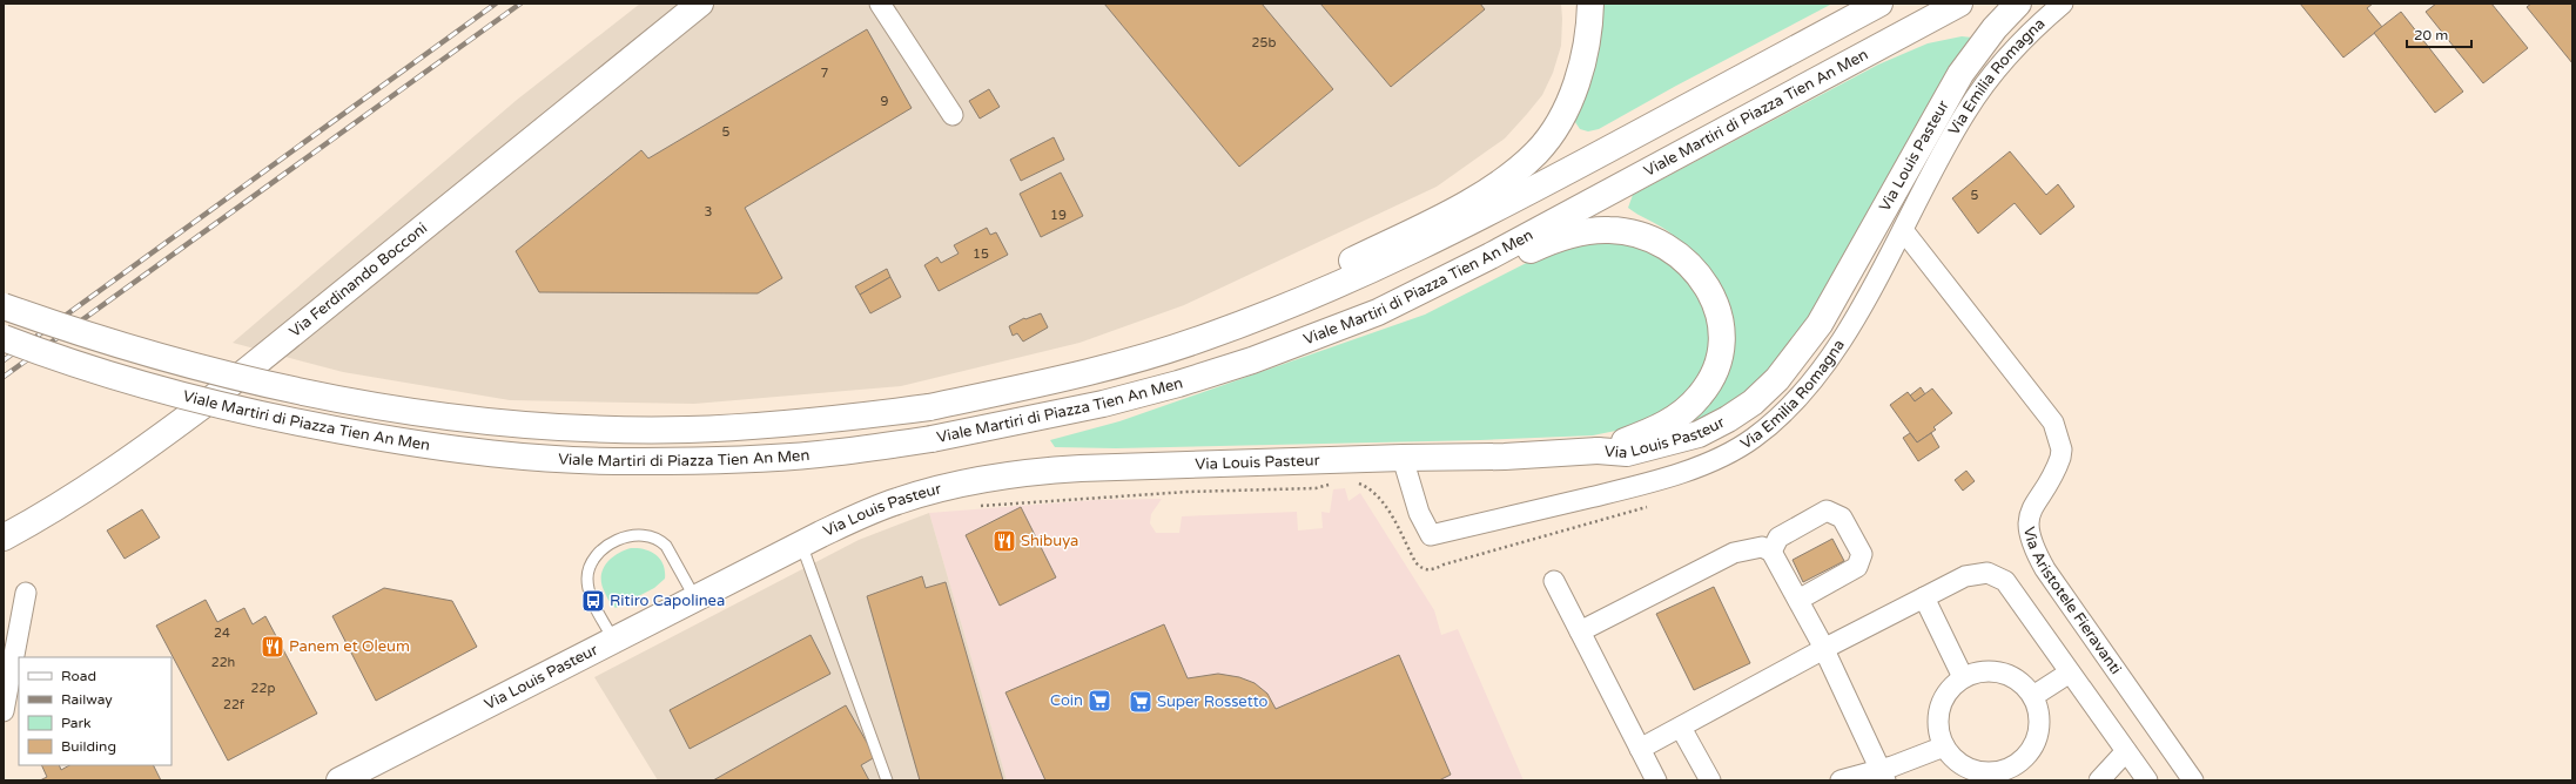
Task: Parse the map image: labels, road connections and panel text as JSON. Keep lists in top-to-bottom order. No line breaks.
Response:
{"streets":{"main road":["Viale Martiri di Piazza Tien An Men","Via Louis Pasteur","Via Ferdinando Bocconi"],"street":["Via Emilia Romagna","Via Aristotele Fieravanti"]},"crossings":[["Via Emilia Romagna","Via Louis Pasteur"],["Via Emilia Romagna","Via Aristotele Fieravanti"]],"places":{"restaurant":["Shibuya","Panem et Oleum"],"bus stop":["Ritiro Capolinea"],"supermarket":["Coin","Super Rossetto"]},"house_numbers":["25b","7","9","5","5","3","19","15","24","22h","22p","22f"],"legend":["Road","Railway","Park","Building"],"scale_bar":"20 m"}
